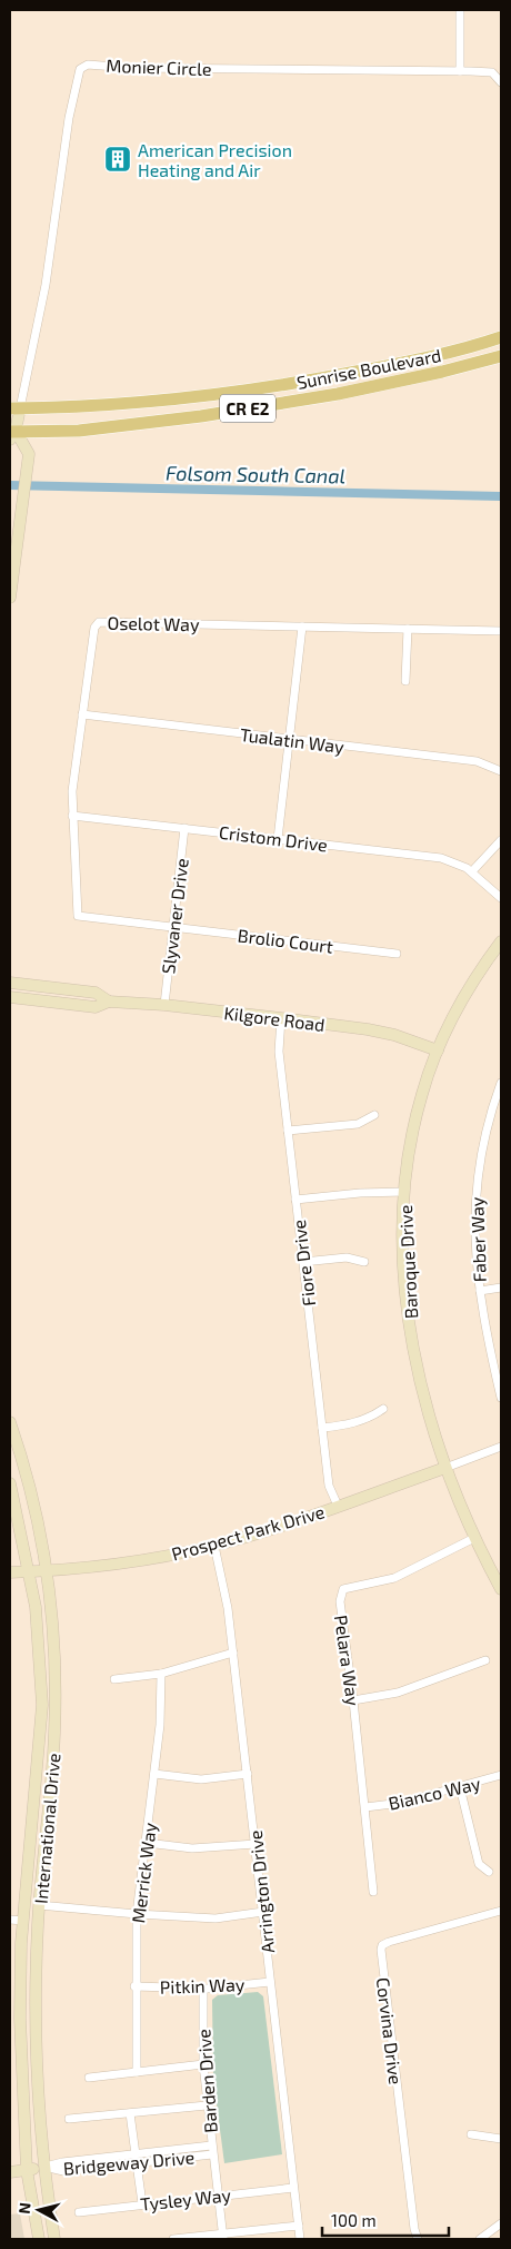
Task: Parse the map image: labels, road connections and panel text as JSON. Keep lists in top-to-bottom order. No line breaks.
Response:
{"streets":{"main road":["Monier Circle","Sunrise Boulevard","CR E2","Kilgore Road","Baroque Drive","Prospect Park Drive","International Drive","Bridgeway Drive"],"street":["Oselot Way","Tualatin Way","Cristom Drive","Slyvaner Drive","Brolio Court","Faber Way","Fiore Drive","Pelara Way","Bianco Way","Merrick Way","Arrington Drive","Pitkin Way","Corvina Drive","Barden Drive","Tysley Way"]},"crossings":[["Monier Circle","Sunrise Boulevard"],["Oselot Way","Tualatin Way"],["Oselot Way","Cristom Drive"],["Oselot Way","Slyvaner Drive"],["Oselot Way","Brolio Court"],["Cristom Drive","Slyvaner Drive"],["Slyvaner Drive","Brolio Court"],["Slyvaner Drive","Kilgore Road"],["Kilgore Road","Baroque Drive"],["Kilgore Road","Fiore Drive"],["Baroque Drive","Prospect Park Drive"],["Baroque Drive","Pelara Way"],["Fiore Drive","Prospect Park Drive"],["Prospect Park Drive","International Drive"],["Prospect Park Drive","Arrington Drive"],["Pelara Way","Bianco Way"],["International Drive","Bridgeway Drive"],["Merrick Way","Pitkin Way"],["Arrington Drive","Pitkin Way"],["Arrington Drive","Tysley Way"],["Pitkin Way","Barden Drive"],["Barden Drive","Bridgeway Drive"],["Barden Drive","Tysley Way"]],"water":["Folsom South Canal"],"places":{"building":["American Precision Heating and Air"]},"scale_bar":"100 m","north":"left"}
